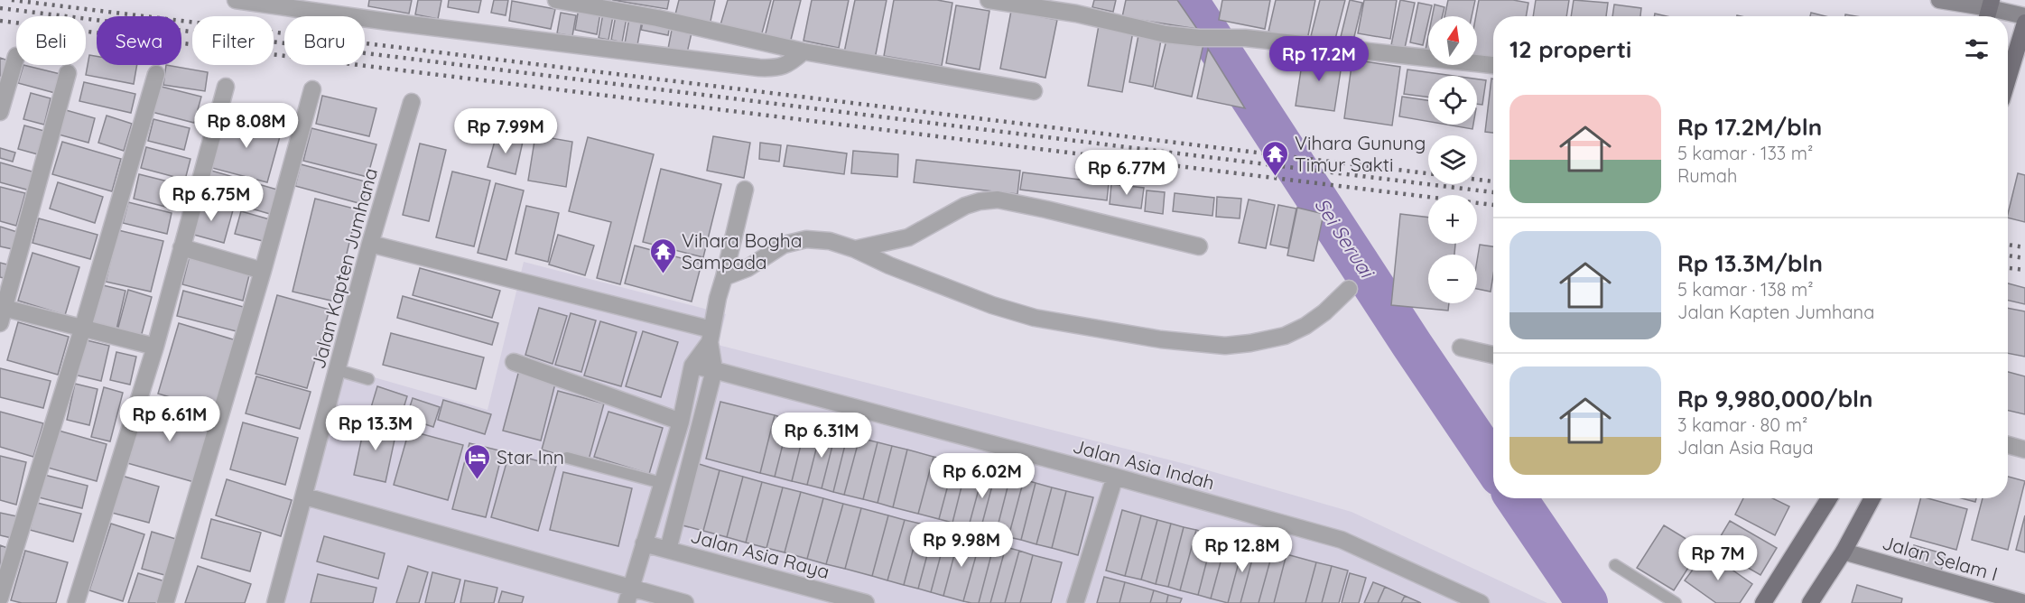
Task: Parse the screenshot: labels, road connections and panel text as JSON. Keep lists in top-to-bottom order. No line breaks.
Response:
{"streets":{"street":["Jalan Kapten Jumhana","Jalan Asia Indah","Jalan Asia Raya","Jalan Selam I"]},"water":["Sei Seruai"],"places":{"temple":["Vihara Gunung Timur Sakti","Vihara Bogha Sampada"],"hotel":["Star Inn"]},"north":"top","page":{"map_buttons":["+","−"],"chip":["Beli","Sewa","Filter","Baru"],"heading":"12 properti","price":["Rp 17.2M","Rp 8.08M","Rp 7.99M","Rp 6.77M","Rp 6.75M","Rp 6.61M","Rp 13.3M","Rp 6.31M","Rp 6.02M","Rp 9.98M","Rp 12.8M","Rp 7M"],"list":[{"name":"Rp 17.2M/bln","note":"5 kamar · 133 m² · Rumah"},{"name":"Rp 13.3M/bln","note":"5 kamar · 138 m² · Jalan Kapten Jumhana"},{"name":"Rp 9,980,000/bln","note":"3 kamar · 80 m² · Jalan Asia Raya"}]}}
